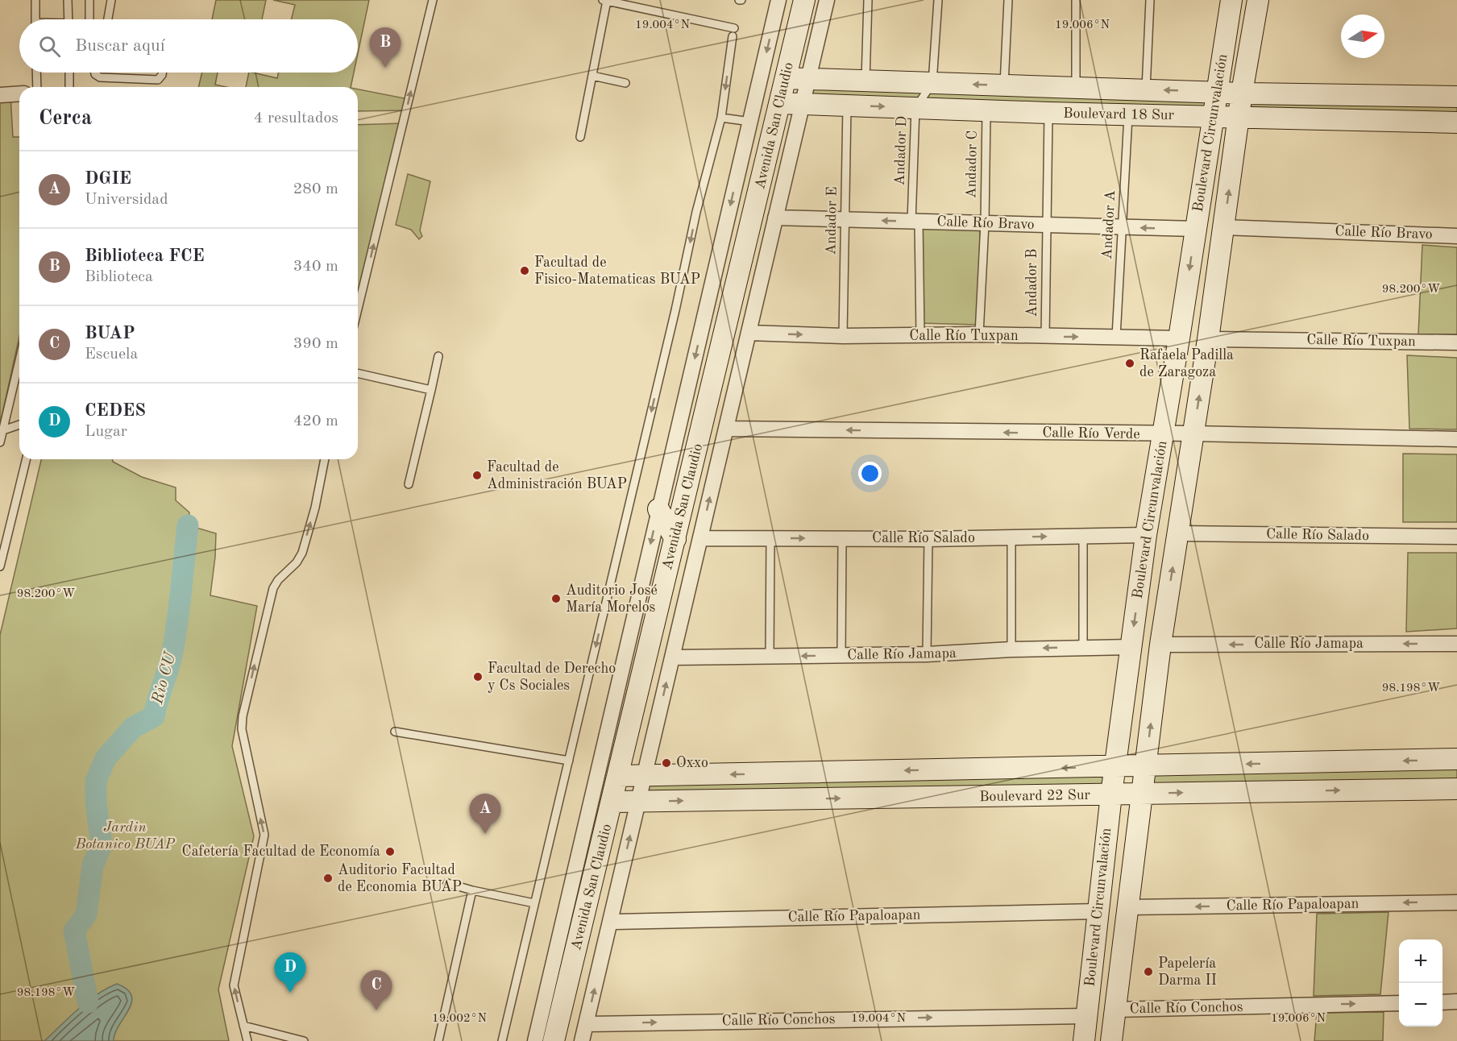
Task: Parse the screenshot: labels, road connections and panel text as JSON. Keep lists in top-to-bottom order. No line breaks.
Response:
{"streets":{"street":["Boulevard 18 Sur","Avenida San Claudio","Boulevard Circunvalación","Calle Río Bravo","Calle Río Tuxpan","Calle Río Verde","Calle Río Salado","Calle Río Jamapa","Boulevard 22 Sur","Calle Río Papaloapan","Calle Río Conchos"],"lane":["Andador D","Andador C","Andador E","Andador A","Andador B"]},"crossings":[["Boulevard 18 Sur","Avenida San Claudio"],["Boulevard 18 Sur","Boulevard Circunvalación"],["Boulevard 18 Sur","Andador D"],["Boulevard 18 Sur","Andador C"],["Boulevard 18 Sur","Andador E"],["Boulevard 18 Sur","Andador A"],["Boulevard 18 Sur","Andador B"],["Avenida San Claudio","Calle Río Bravo"],["Avenida San Claudio","Calle Río Tuxpan"],["Avenida San Claudio","Calle Río Verde"],["Avenida San Claudio","Calle Río Salado"],["Avenida San Claudio","Calle Río Jamapa"],["Avenida San Claudio","Boulevard 22 Sur"],["Avenida San Claudio","Calle Río Papaloapan"],["Avenida San Claudio","Calle Río Conchos"],["Boulevard Circunvalación","Calle Río Bravo"],["Boulevard Circunvalación","Calle Río Tuxpan"],["Boulevard Circunvalación","Calle Río Verde"],["Boulevard Circunvalación","Calle Río Salado"],["Boulevard Circunvalación","Calle Río Jamapa"],["Boulevard Circunvalación","Boulevard 22 Sur"],["Boulevard Circunvalación","Calle Río Papaloapan"],["Boulevard Circunvalación","Calle Río Conchos"],["Andador D","Calle Río Bravo"],["Andador D","Calle Río Tuxpan"],["Andador C","Calle Río Bravo"],["Andador C","Calle Río Tuxpan"],["Andador E","Calle Río Bravo"],["Andador E","Calle Río Tuxpan"],["Calle Río Bravo","Andador A"],["Calle Río Bravo","Andador B"],["Andador A","Calle Río Tuxpan"],["Andador B","Calle Río Tuxpan"]],"one_way":["Calle Río Verde","Calle Río Jamapa","Calle Río Papaloapan","Calle Río Conchos"],"water":["Rio CU"],"parks":["Jardin Botanico BUAP"],"places":["Facultad de Fisico-Matematicas BUAP","Rafaela Padilla de Zaragoza","Facultad de Administración BUAP","Auditorio José María Morelos","Facultad de Derecho y Cs Sociales","Oxxo","Cafetería Facultad de Economía","Auditorio Facultad de Economia BUAP","Papelería Darma II"],"north":"right","page":{"search":"Buscar aquí","pins":["B","A","D","C"],"heading":["Cerca","4 resultados"],"list":[{"mark":"A","name":"DGIE","note":"Universidad","value":"280 m"},{"mark":"B","name":"Biblioteca FCE","note":"Biblioteca","value":"340 m"},{"mark":"C","name":"BUAP","note":"Escuela","value":"390 m"},{"mark":"D","name":"CEDES","note":"Lugar","value":"420 m"}],"map_buttons":["+","−"]},"coordinates":["19.004°N","19.006°N","98.200°W","98.198°W","19.002°N"]}
